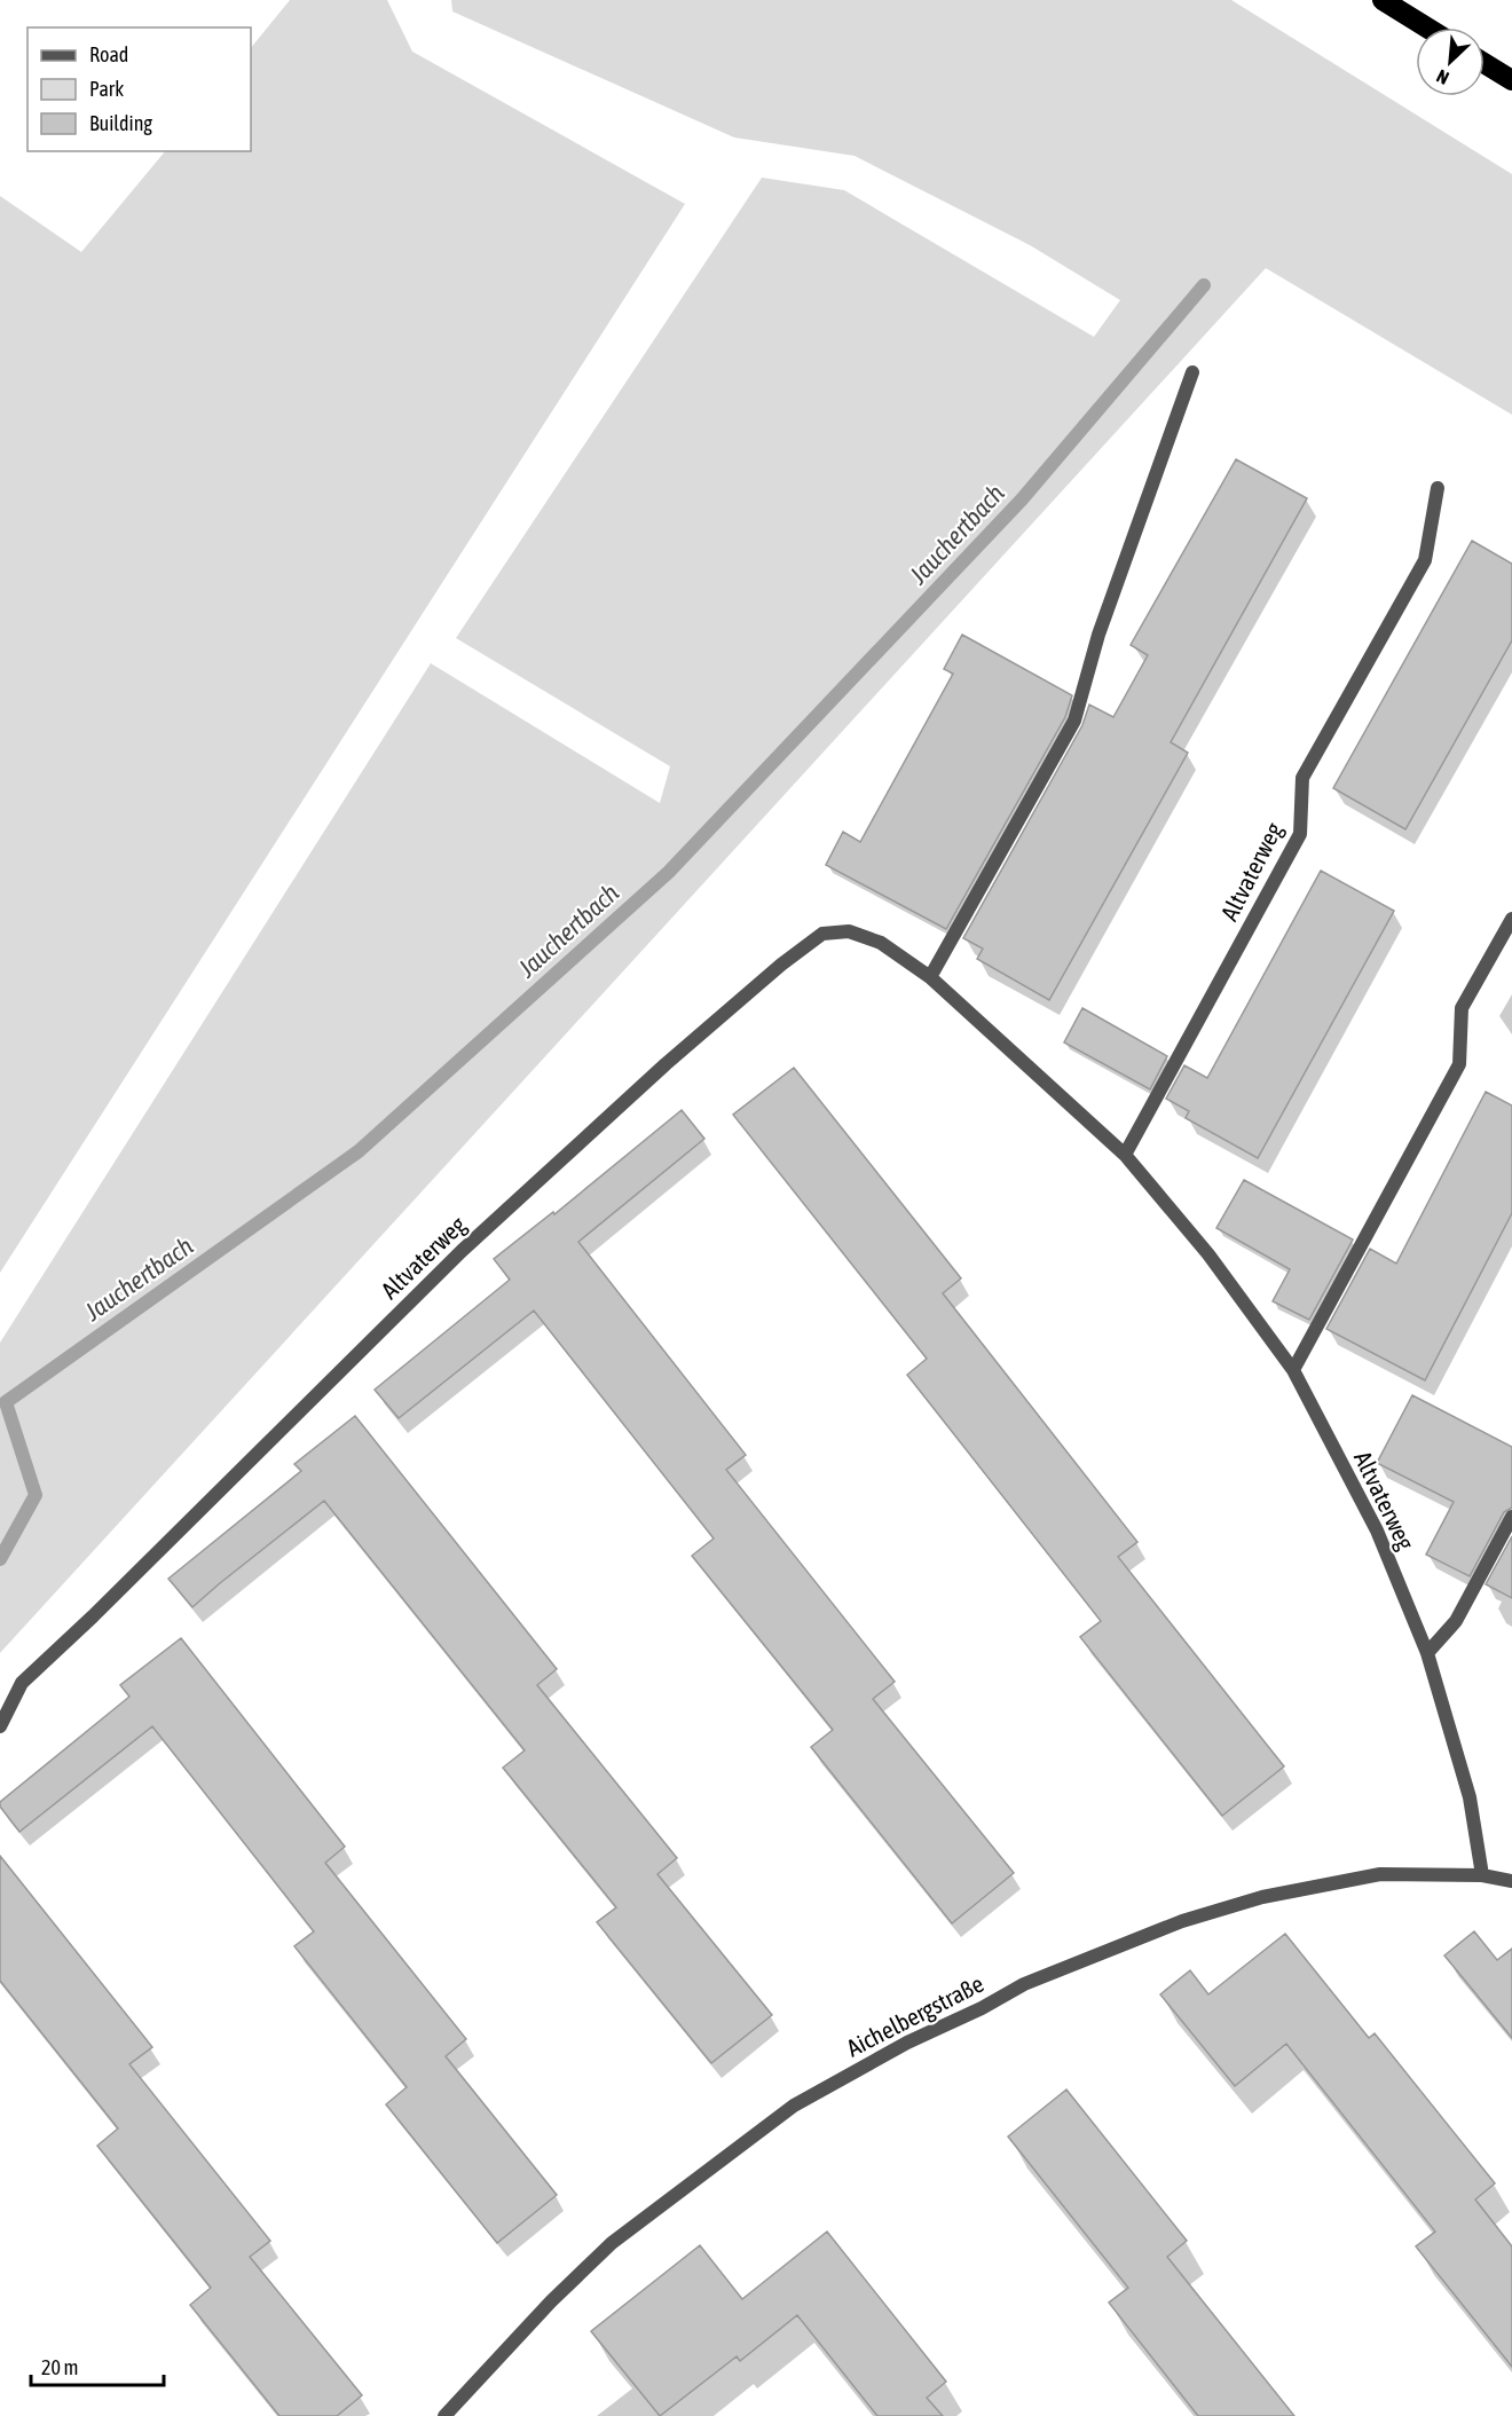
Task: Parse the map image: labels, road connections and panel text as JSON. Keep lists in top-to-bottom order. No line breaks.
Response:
{"streets":{"street":["Altvaterweg","Aichelbergstraße"]},"crossings":[["Altvaterweg","Aichelbergstraße"]],"water":["Jauchertbach"],"legend":["Road","Park","Building"],"scale_bar":"20 m","north":"bottom left"}
